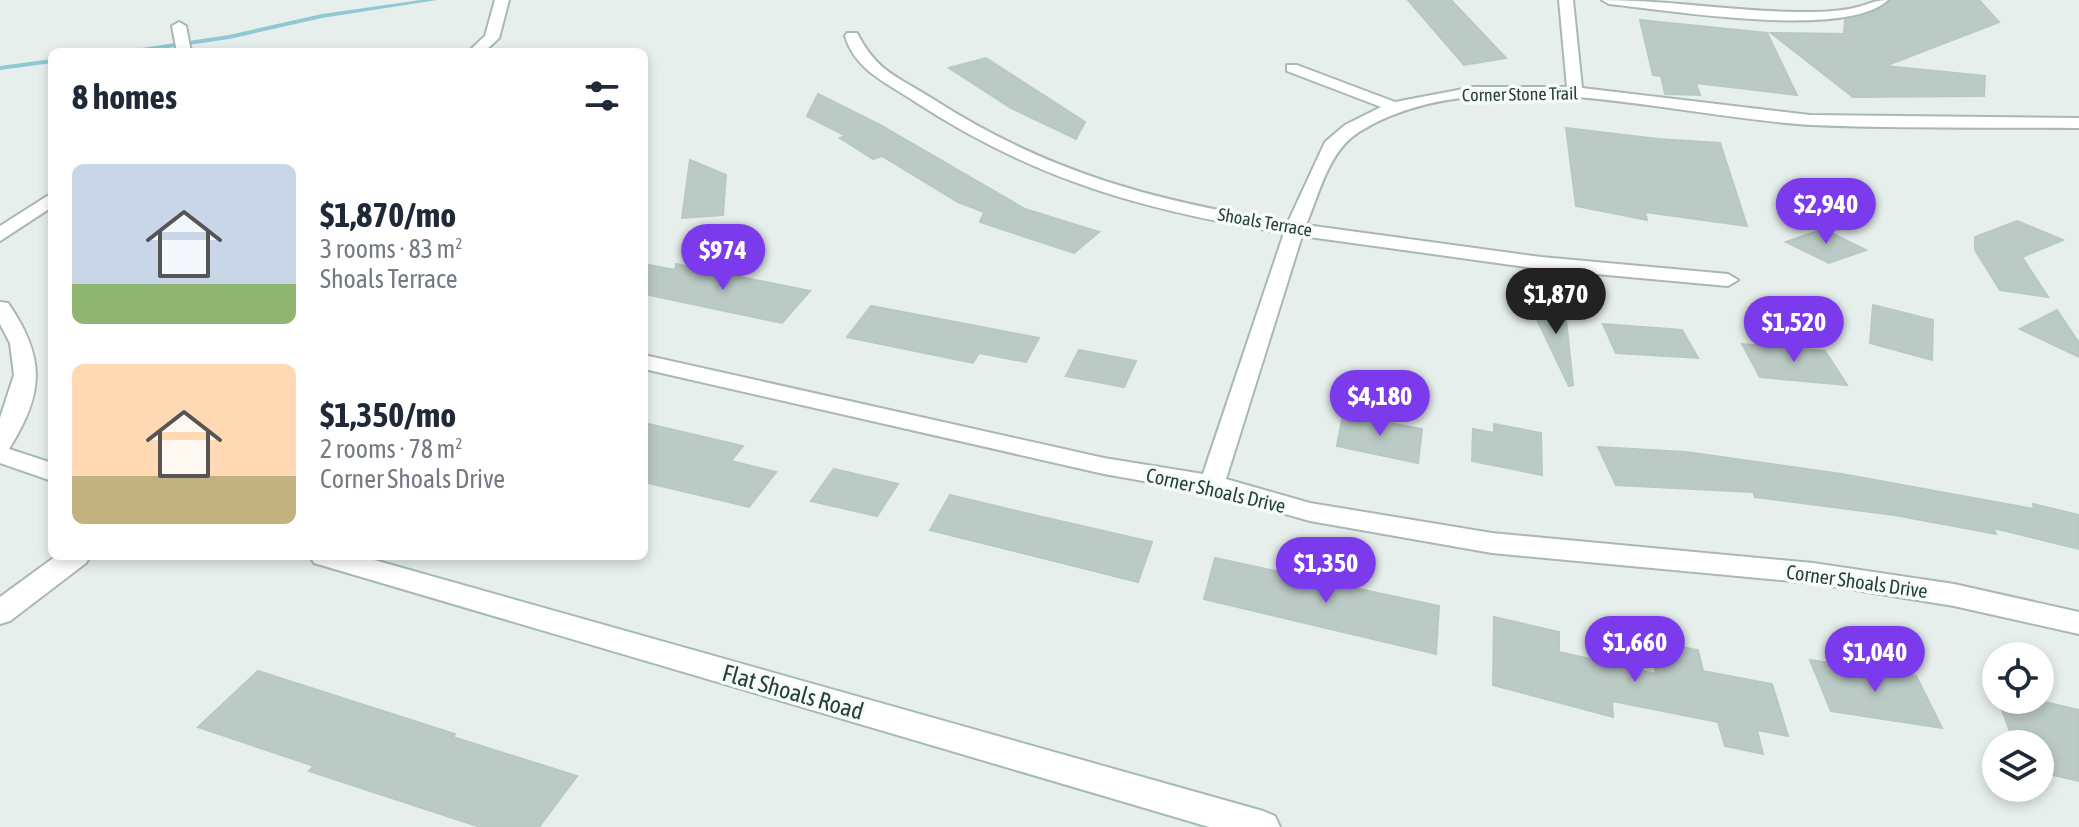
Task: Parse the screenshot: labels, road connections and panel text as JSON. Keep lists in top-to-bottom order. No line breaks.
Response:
{"streets":{"street":["Corner Stone Trail","Shoals Terrace","Corner Shoals Drive","Flat Shoals Road"]},"crossings":[["Corner Stone Trail","Shoals Terrace"],["Corner Stone Trail","Corner Shoals Drive"]],"page":{"heading":"8 homes","list":[{"name":"$1,870/mo","note":"3 rooms · 83 m² · Shoals Terrace"},{"name":"$1,350/mo","note":"2 rooms · 78 m² · Corner Shoals Drive"}],"price":["$2,940","$974","$1,870","$1,520","$4,180","$1,350","$1,660","$1,040"]}}
